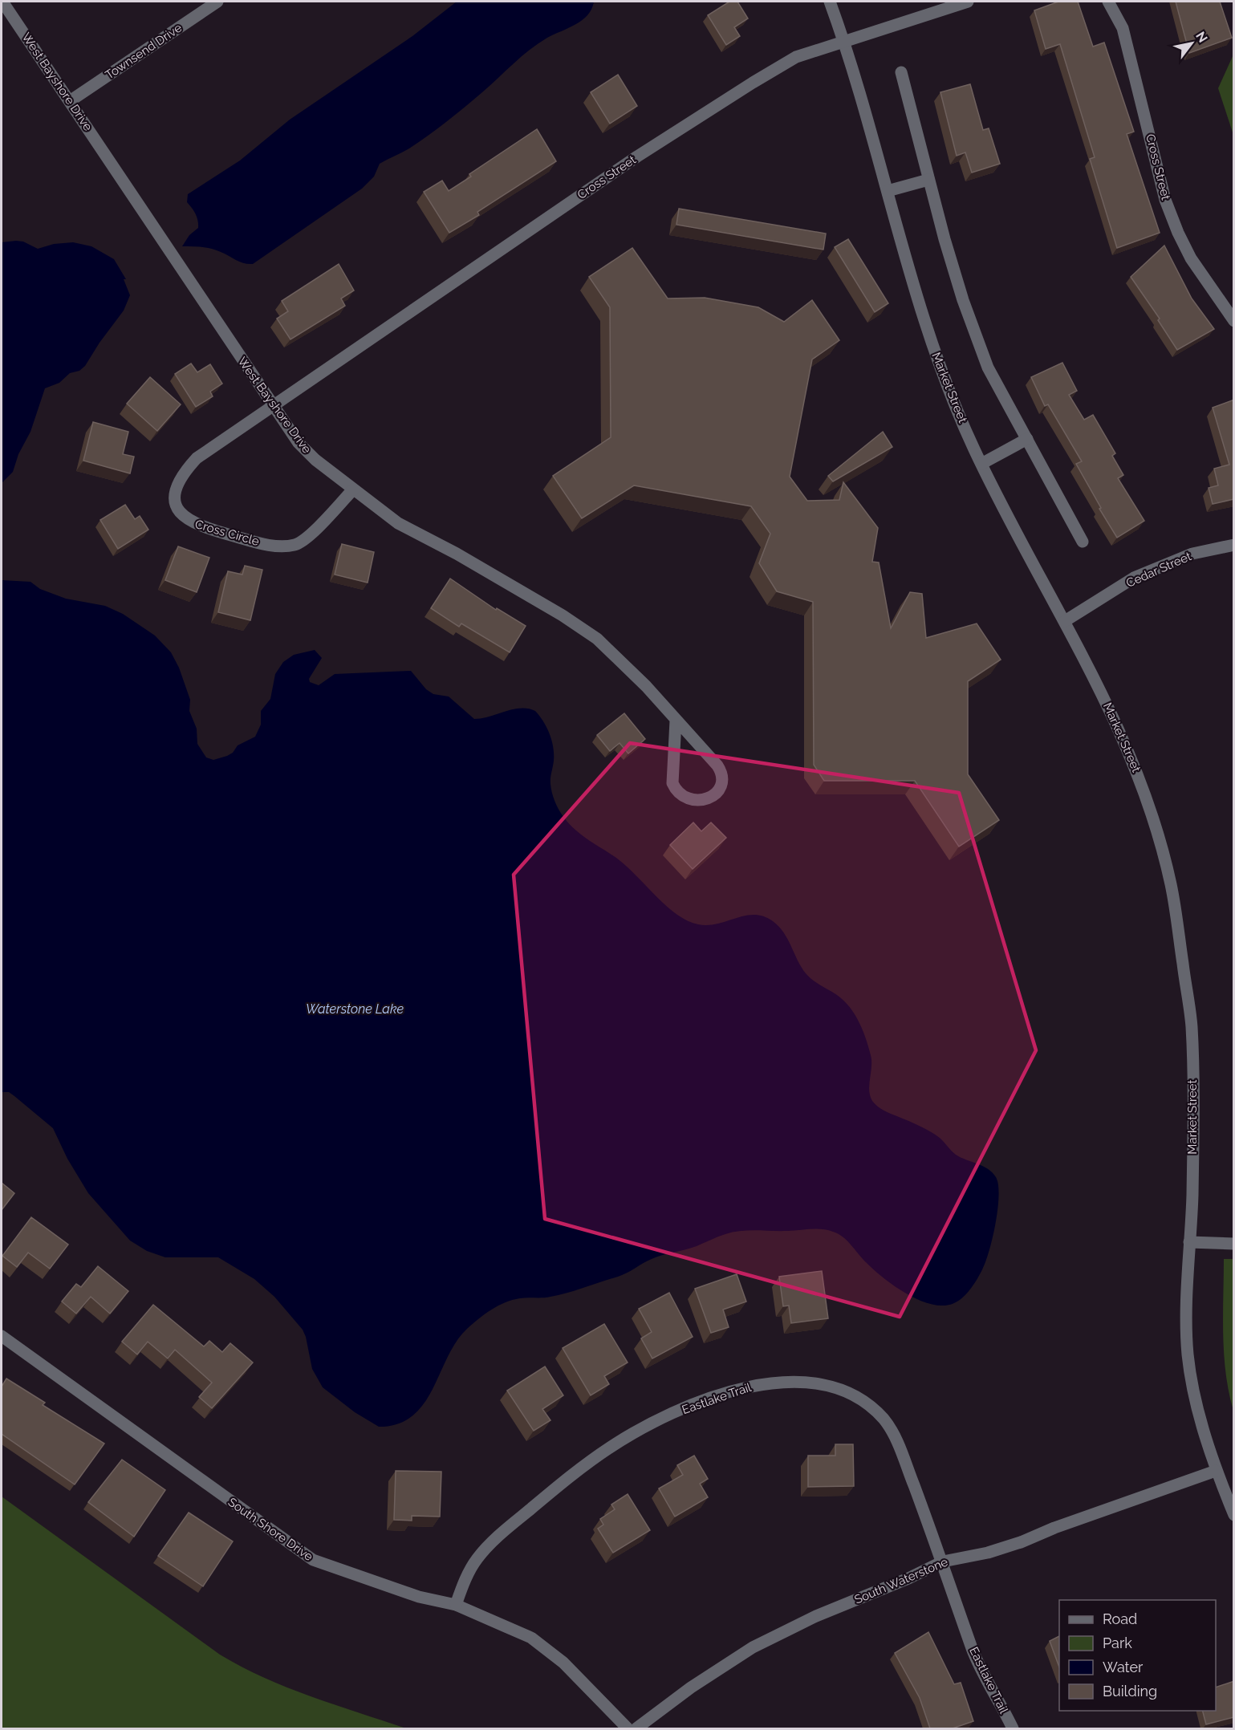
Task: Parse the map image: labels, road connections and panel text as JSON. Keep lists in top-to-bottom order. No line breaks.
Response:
{"streets":{"street":["Townsend Drive","West Bayshore Drive","Cross Street","Market Street","Cross Circle","Cedar Street","Eastlake Trail","South Shore Drive","South Waterstone"]},"crossings":[["Townsend Drive","West Bayshore Drive"],["West Bayshore Drive","Cross Street"],["West Bayshore Drive","Cross Circle"],["Cross Street","Market Street"],["Cross Street","Cross Circle"],["Market Street","Cedar Street"],["Market Street","South Waterstone"],["Eastlake Trail","South Shore Drive"],["Eastlake Trail","South Waterstone"]],"water":["Waterstone Lake"],"legend":["Road","Park","Water","Building"],"north":"top right"}
